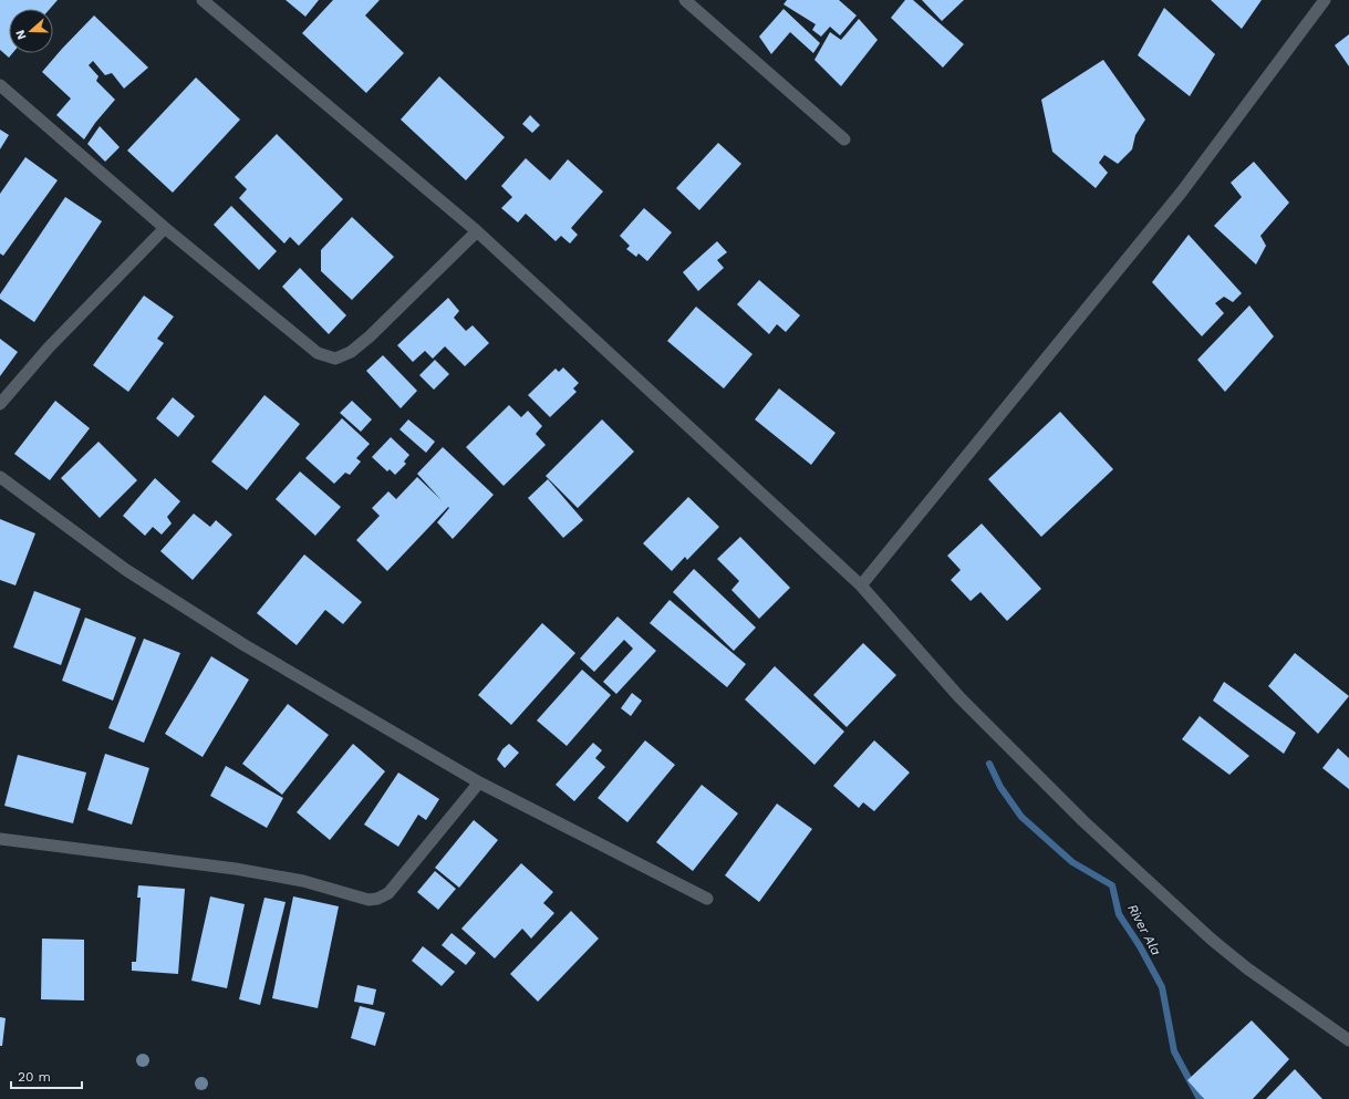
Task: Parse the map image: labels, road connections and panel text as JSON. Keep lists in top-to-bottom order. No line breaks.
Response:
{"water":["River Ala"],"scale_bar":"20 m","north":"left"}
